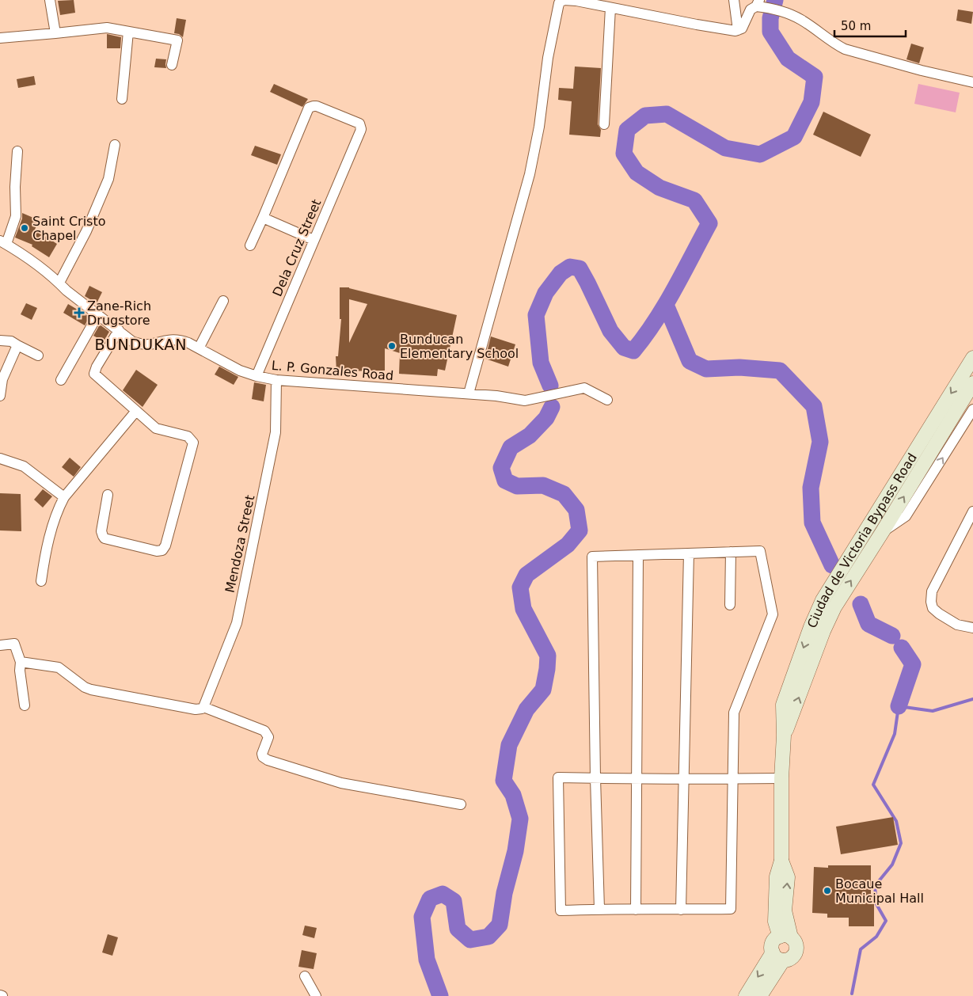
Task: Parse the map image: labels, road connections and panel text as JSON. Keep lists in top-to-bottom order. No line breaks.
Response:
{"streets":{"main road":["Ciudad de Victoria Bypass Road"],"street":["Dela Cruz Street","L. P. Gonzales Road","Mendoza Street"]},"crossings":[["Dela Cruz Street","L. P. Gonzales Road"],["L. P. Gonzales Road","Mendoza Street"]],"districts":["BUNDUKAN"],"places":{"other":["Saint Cristo Chapel","Bunducan Elementary School","Bocaue Municipal Hall"],"health":["Zane-Rich Drugstore"]},"scale_bar":"50 m"}
